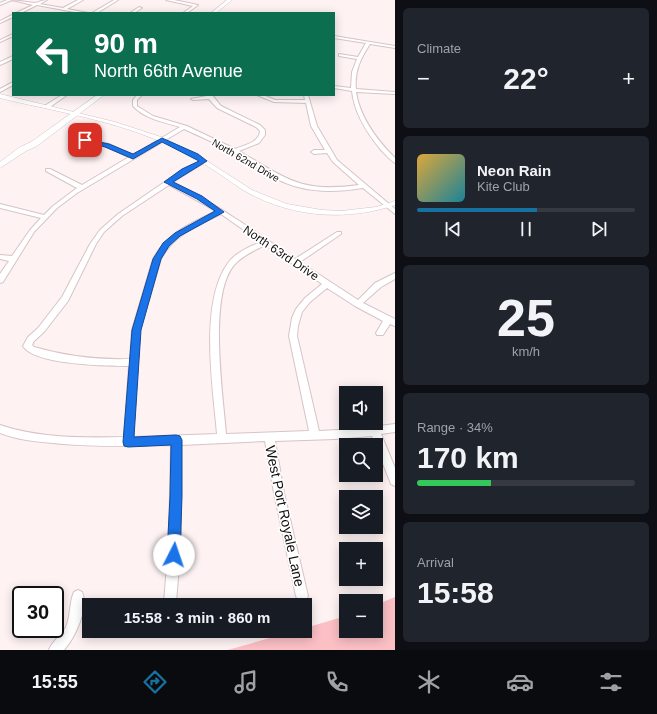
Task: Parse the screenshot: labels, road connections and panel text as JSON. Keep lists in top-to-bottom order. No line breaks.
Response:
{"streets":{"street":["North 62nd Drive","North 63rd Drive","West Port Royale Lane"]},"page":{"tile":["Climate",["25","km/h"],["Range · 34%","170 km"],["Arrival","15:58"]],"turn":["90 m","North 66th Avenue"],"heat":["−","22°","+"],"song":["Neon Rain","Kite Club"],"map_buttons":["+","−"],"limit":"30","trip":"15:58 · 3 min · 860 m","tabs":"15:55"}}
